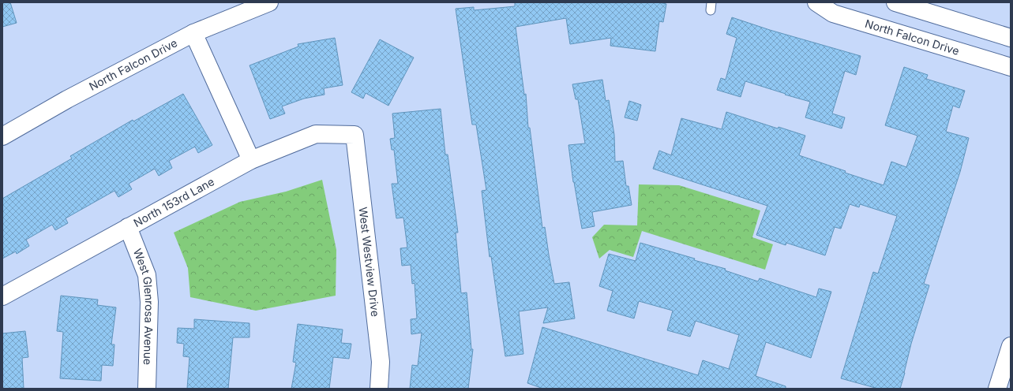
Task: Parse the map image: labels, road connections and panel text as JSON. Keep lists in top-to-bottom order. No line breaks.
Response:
{"streets":{"street":["North Falcon Drive","North 153rd Lane","West Westview Drive","West Glenrosa Avenue"]},"crossings":[["North 153rd Lane","West Westview Drive"],["North 153rd Lane","West Glenrosa Avenue"]]}
